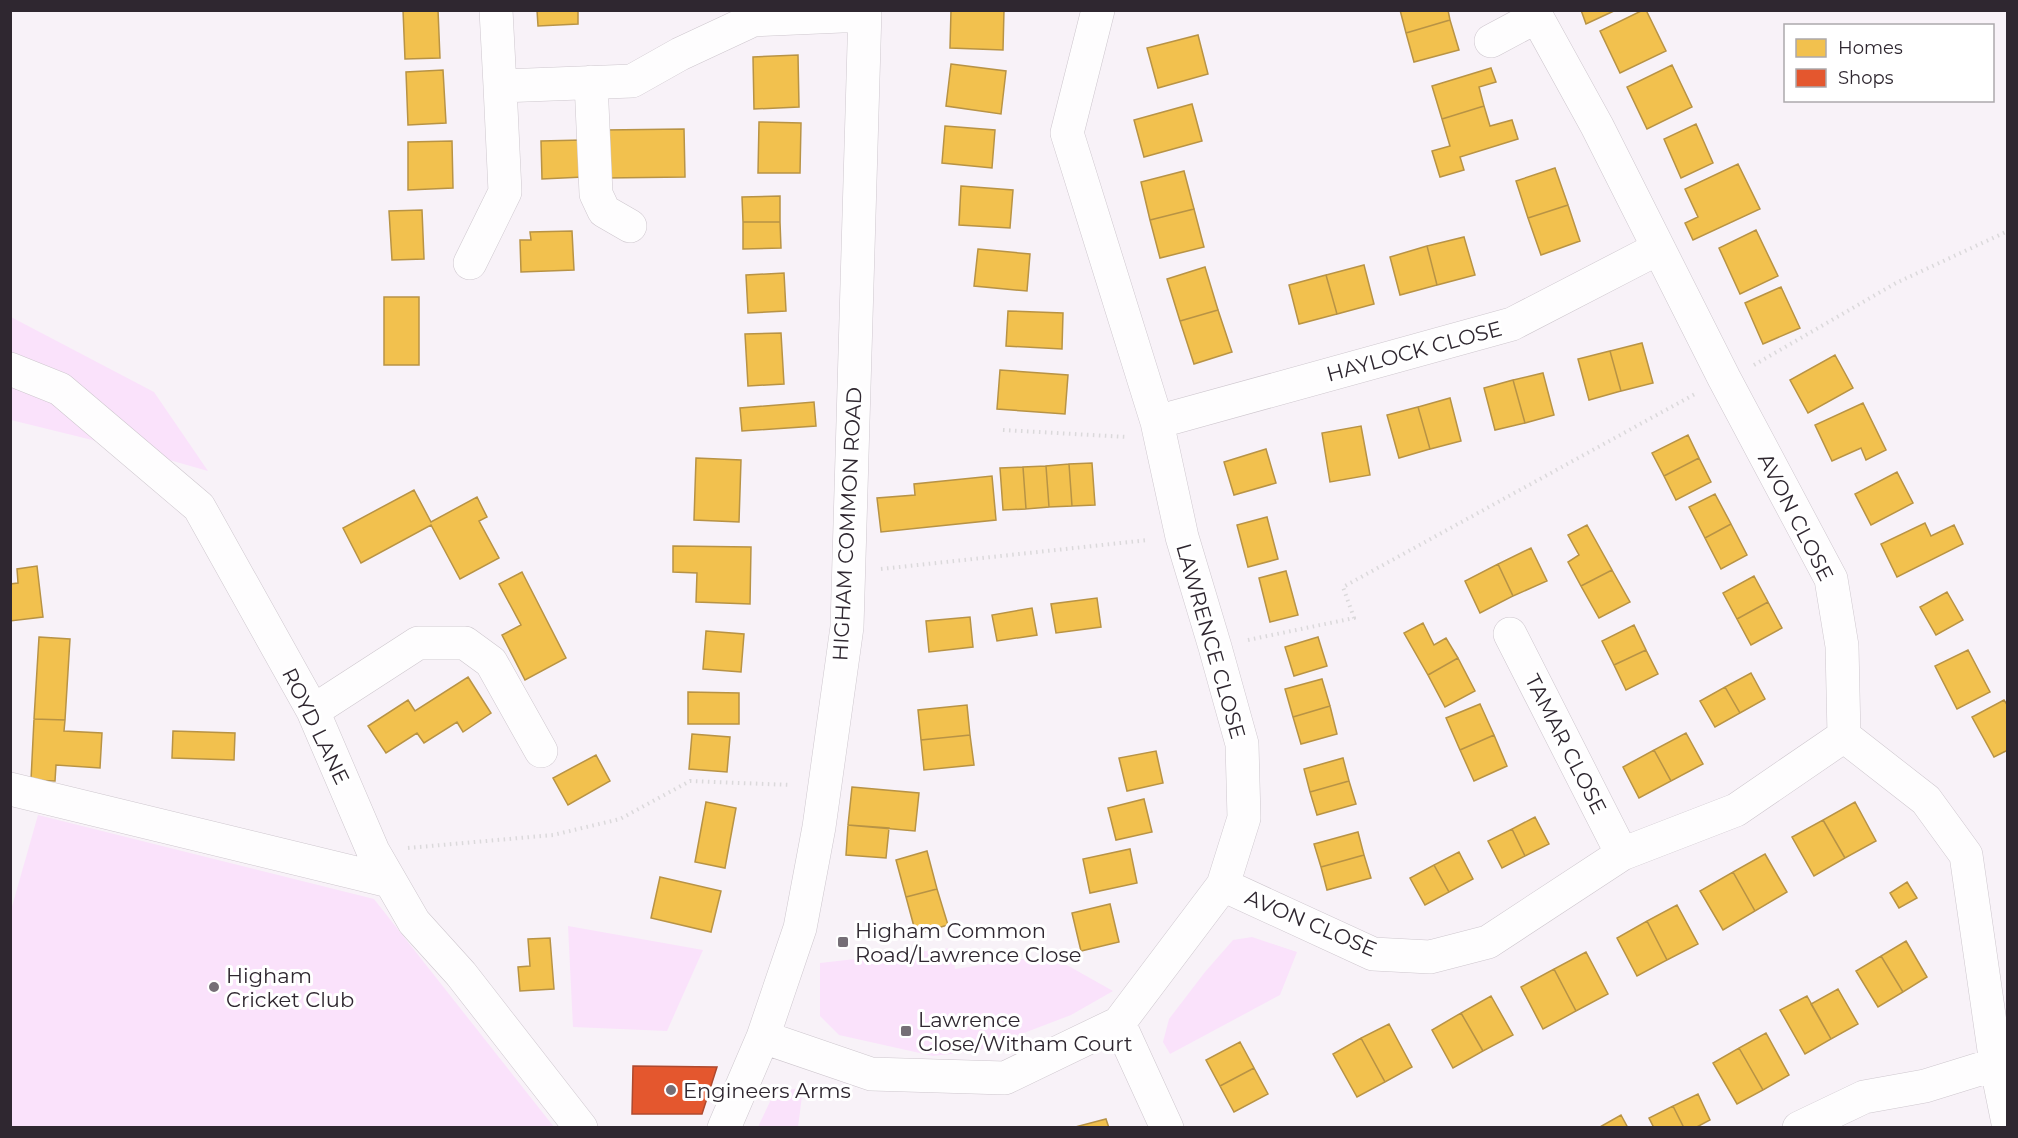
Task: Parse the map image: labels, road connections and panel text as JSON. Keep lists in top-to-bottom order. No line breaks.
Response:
{"streets":{"street":["HAYLOCK CLOSE","AVON CLOSE","HIGHAM COMMON ROAD","LAWRENCE CLOSE","ROYD LANE","TAMAR CLOSE"]},"crossings":[["HAYLOCK CLOSE","AVON CLOSE"],["HAYLOCK CLOSE","LAWRENCE CLOSE"],["AVON CLOSE","LAWRENCE CLOSE"],["AVON CLOSE","TAMAR CLOSE"],["HIGHAM COMMON ROAD","LAWRENCE CLOSE"]],"places":{"transit":["Higham Common Road/Lawrence Close","Lawrence Close/Witham Court"],"other":["Higham Cricket Club","Engineers Arms"]},"legend":["Homes","Shops"]}
